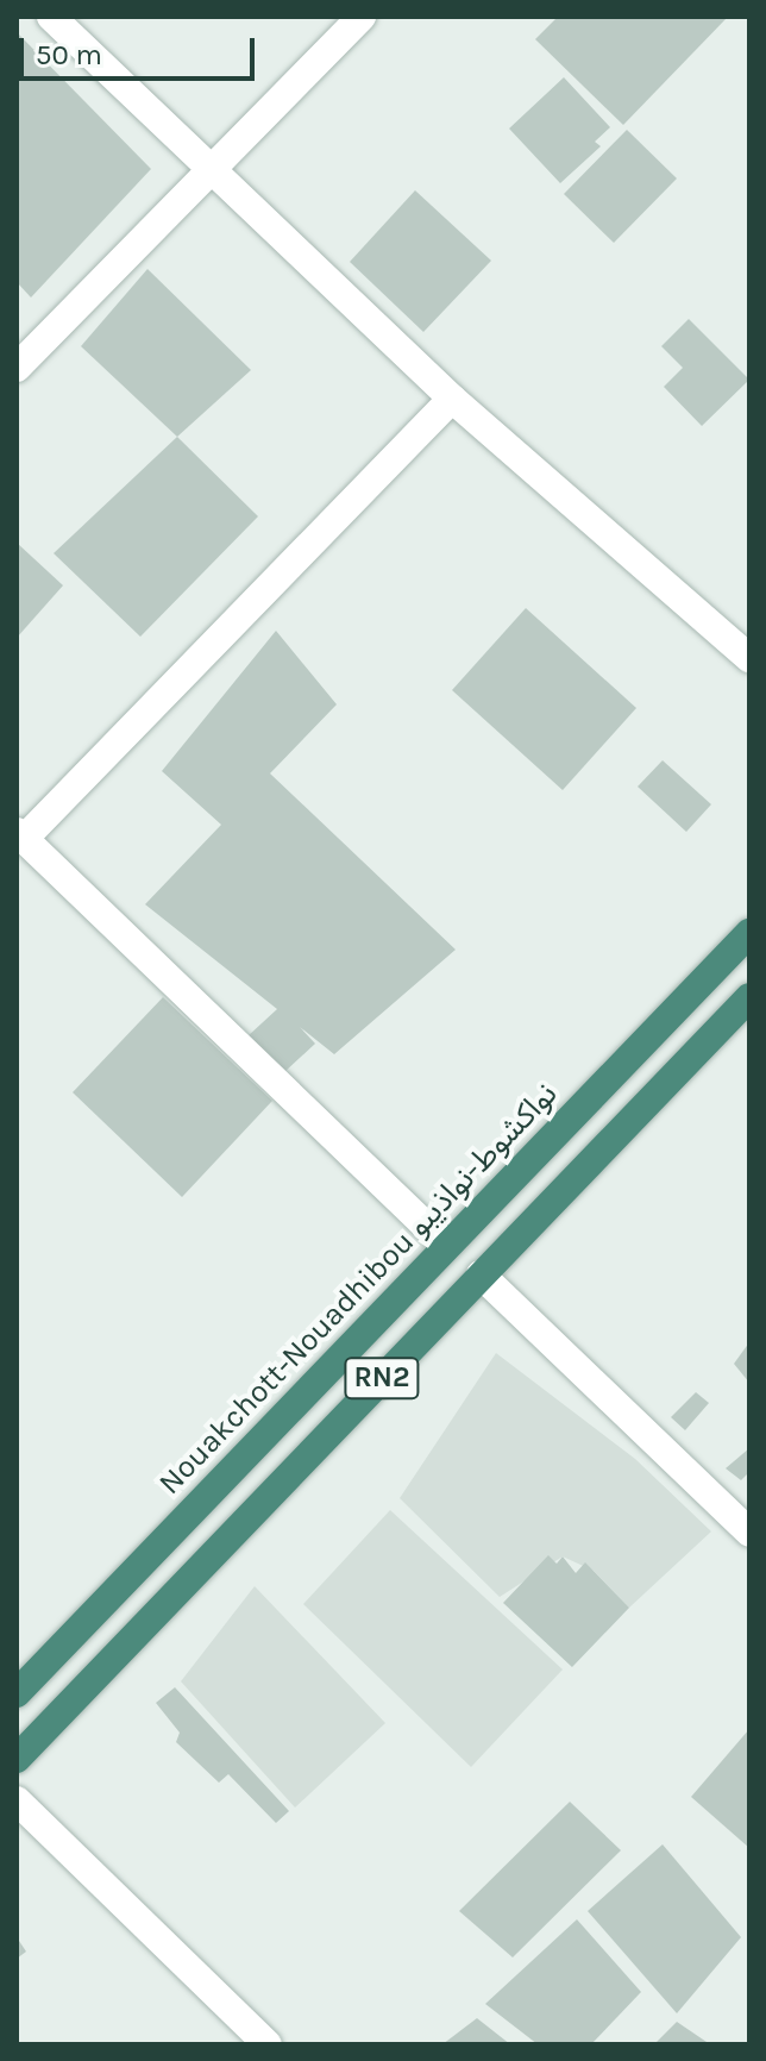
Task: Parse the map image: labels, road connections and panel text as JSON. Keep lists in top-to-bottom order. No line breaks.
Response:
{"streets":{"highway":["Nouakchott-Nouadhibou نواكشوط-نواذيبو","RN2"]},"scale_bar":"50 m"}
